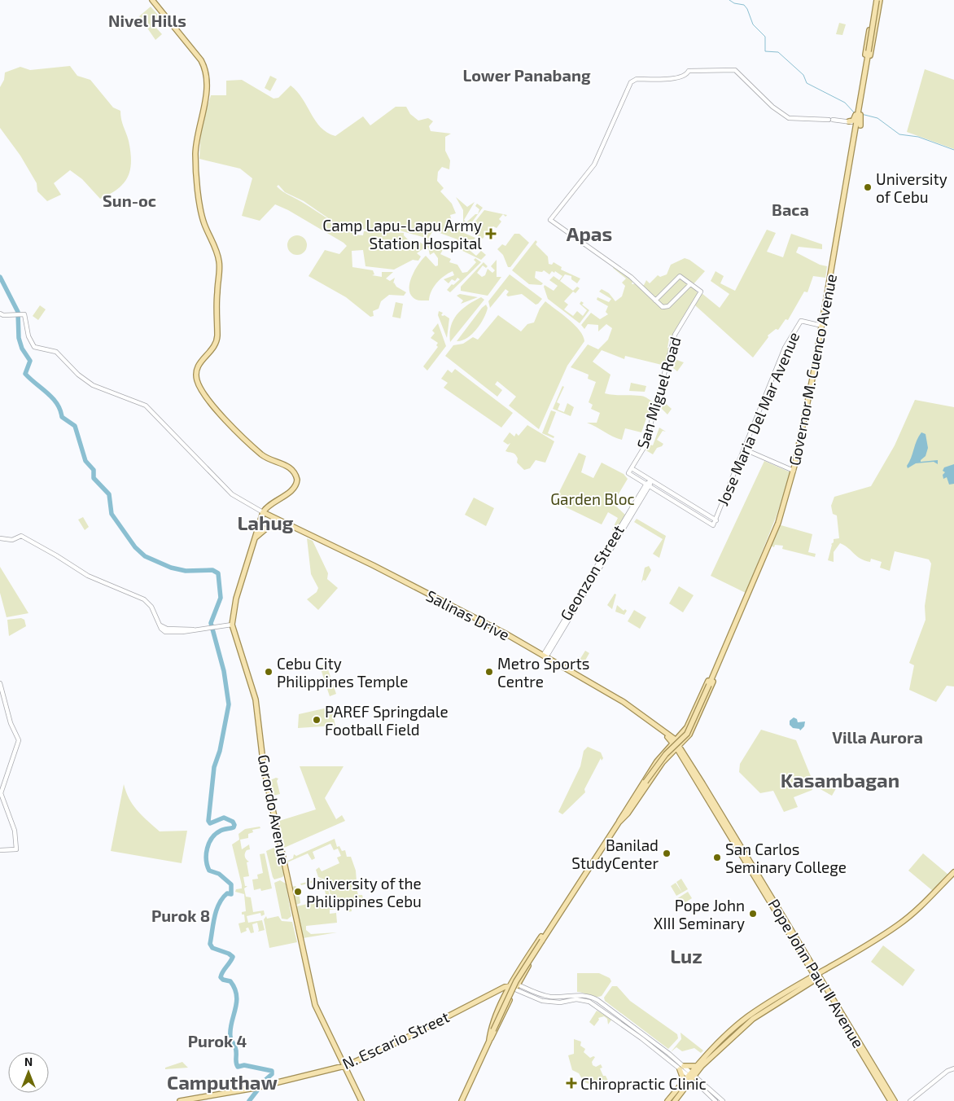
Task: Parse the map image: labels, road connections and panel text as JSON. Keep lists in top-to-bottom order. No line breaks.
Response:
{"streets":{"main road":["Governor M. Cuenco Avenue","Salinas Drive","Gorordo Avenue","Pope John Paul Ⅱ Avenue","N. Escario Street"],"street":["San Miguel Road","Jose Maria Del Mar Avenue","Geonzon Street"]},"crossings":[["Governor M. Cuenco Avenue","Jose Maria Del Mar Avenue"],["Governor M. Cuenco Avenue","Salinas Drive"],["Governor M. Cuenco Avenue","Pope John Paul Ⅱ Avenue"],["San Miguel Road","Geonzon Street"],["Geonzon Street","Salinas Drive"],["Salinas Drive","Gorordo Avenue"],["Salinas Drive","Pope John Paul Ⅱ Avenue"],["Gorordo Avenue","N. Escario Street"]],"districts":["Nivel Hills","Lower Panabang","Sun-oc","Baca","Apas","Lahug","Villa Aurora","Kasambagan","Purok 8","Luz","Purok 4","Camputhaw"],"parks":["Garden Bloc"],"places":{"other":["University of Cebu","Cebu City Philippines Temple","Metro Sports Centre","PAREF Springdale Football Field","Banilad StudyCenter","San Carlos Seminary College","University of the Philippines Cebu","Pope John XIII Seminary"],"health":["Camp Lapu-Lapu Army Station Hospital","Chiropractic Clinic"]},"north":"top"}
